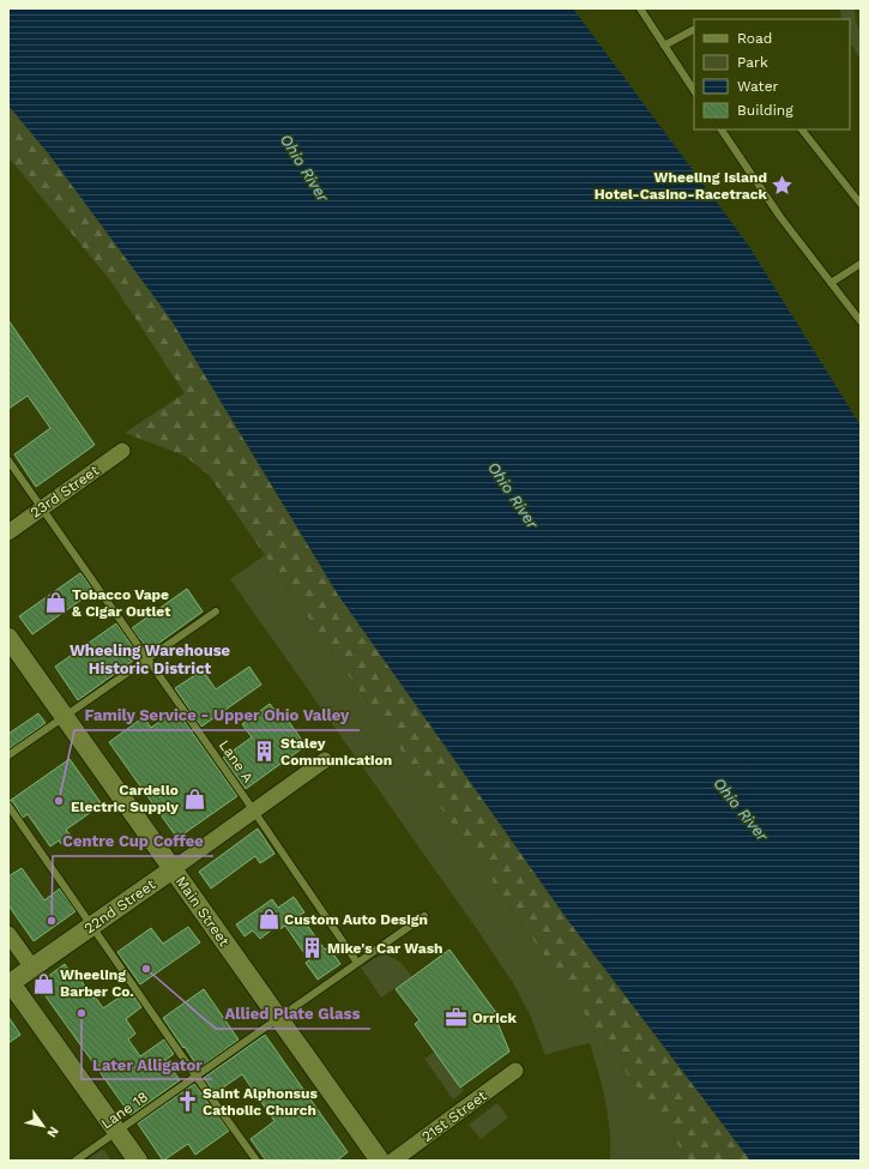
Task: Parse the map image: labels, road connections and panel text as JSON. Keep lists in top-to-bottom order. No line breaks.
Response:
{"streets":{"street":["23rd Street","22nd Street","Main Street","21st Street"],"lane":["Lane A","Lane 18"]},"crossings":[["23rd Street","Lane A"],["Lane A","22nd Street"],["Lane A","Lane 18"],["22nd Street","Main Street"],["Main Street","Lane 18"]],"districts":["Wheeling Warehouse Historic District"],"water":["Ohio River"],"places":{"place":["Wheeling Island Hotel-Casino-Racetrack"],"shop":["Tobacco Vape & Cigar Outlet","Cardello Electric Supply","Custom Auto Design","Wheeling Barber Co."],"building":["Staley Communication","Mike's Car Wash"],"other":["Family Service - Upper Ohio Valley","Centre Cup Coffee","Allied Plate Glass","Later Alligator"],"office":["Orrick"],"church":["Saint Alphonsus Catholic Church"]},"legend":["Road","Park","Water","Building"],"north":"bottom right"}
